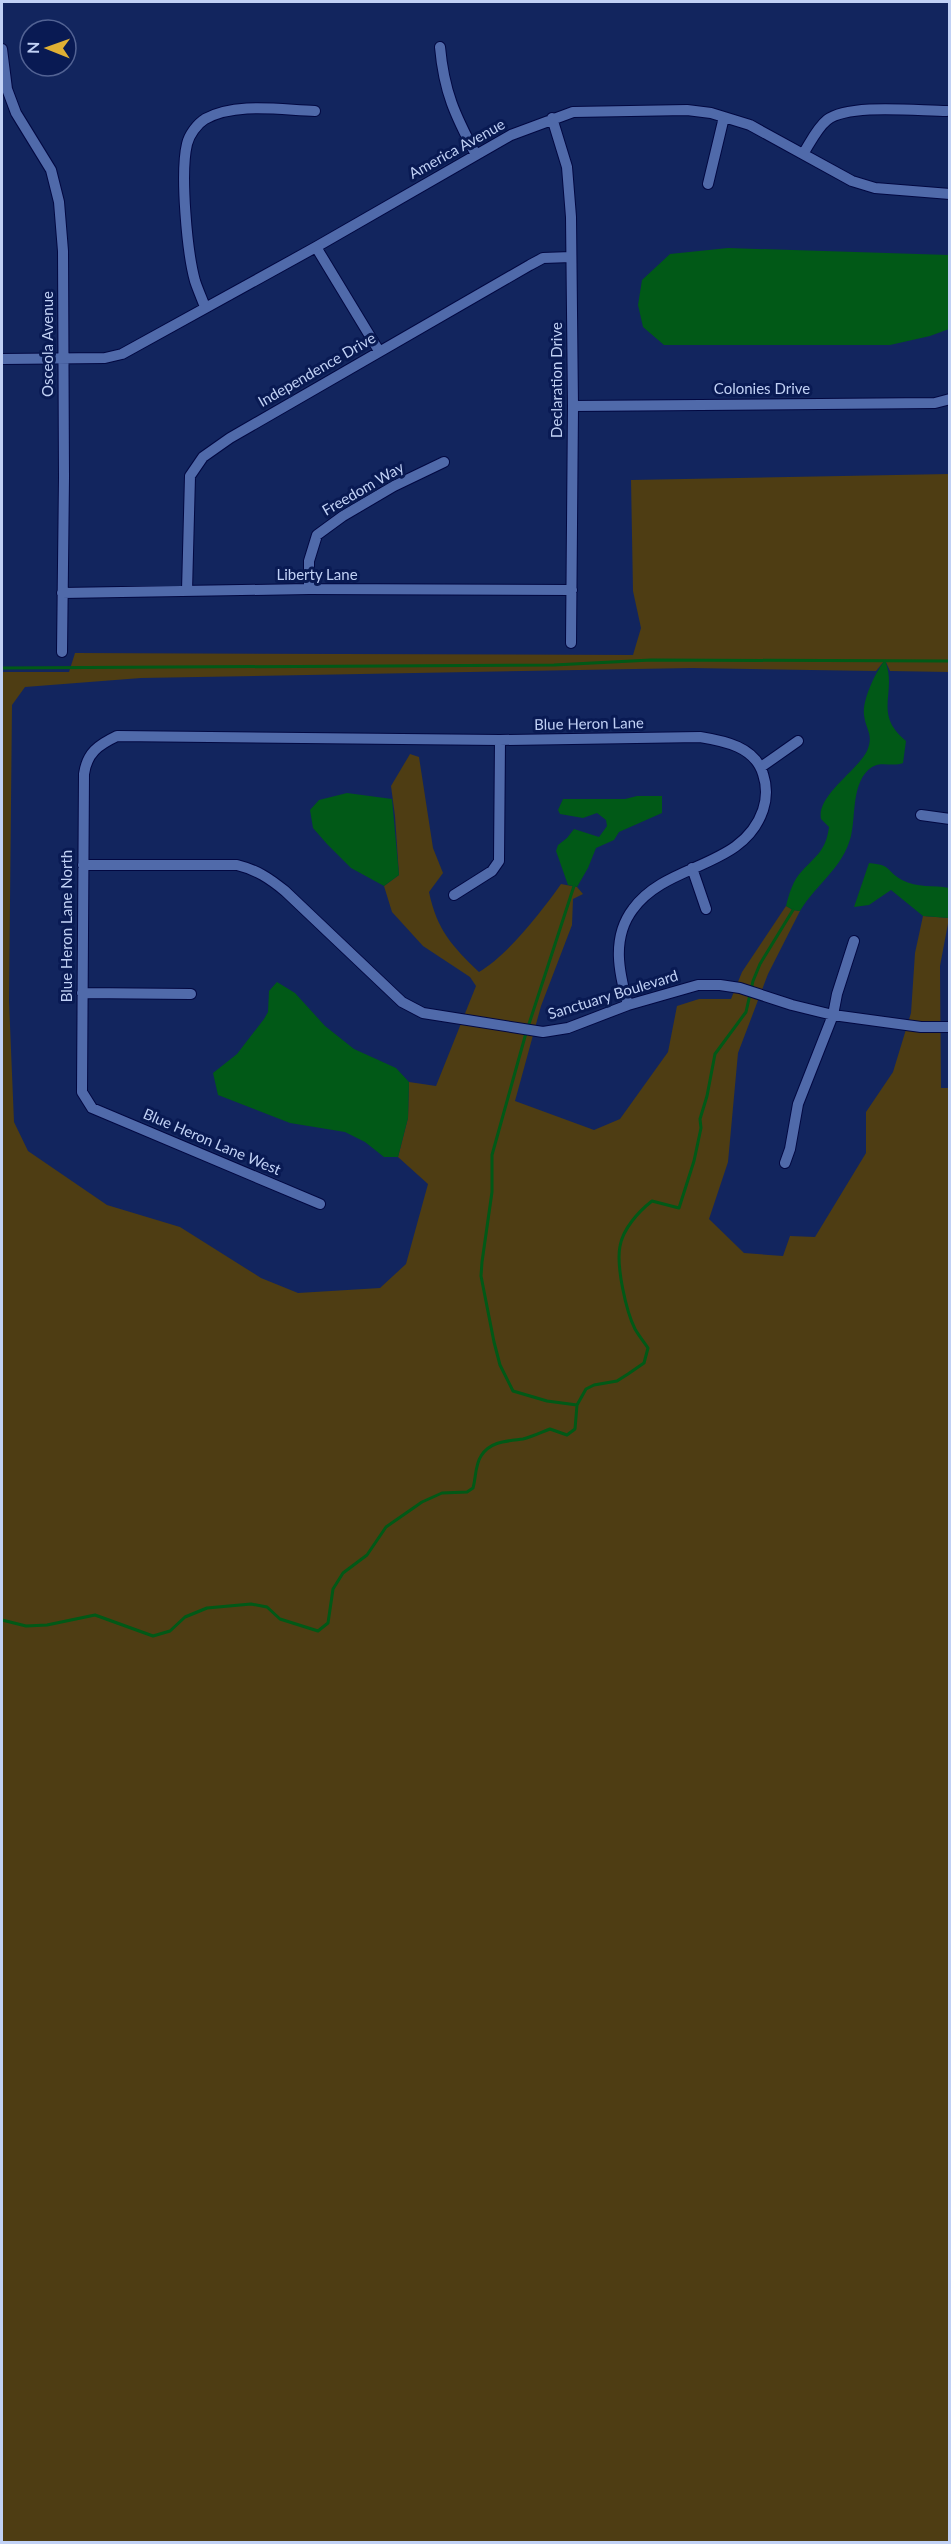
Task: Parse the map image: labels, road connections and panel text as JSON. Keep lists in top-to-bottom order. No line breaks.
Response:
{"streets":{"street":["America Avenue","Osceola Avenue","Independence Drive","Declaration Drive","Colonies Drive","Freedom Way","Liberty Lane","Blue Heron Lane","Blue Heron Lane North","Sanctuary Boulevard","Blue Heron Lane West"]},"crossings":[["America Avenue","Osceola Avenue"],["America Avenue","Declaration Drive"],["Osceola Avenue","Liberty Lane"],["Independence Drive","Declaration Drive"],["Independence Drive","Liberty Lane"],["Declaration Drive","Colonies Drive"],["Declaration Drive","Liberty Lane"],["Freedom Way","Liberty Lane"],["Blue Heron Lane","Blue Heron Lane North"],["Blue Heron Lane North","Sanctuary Boulevard"],["Blue Heron Lane North","Blue Heron Lane West"]],"north":"left"}
